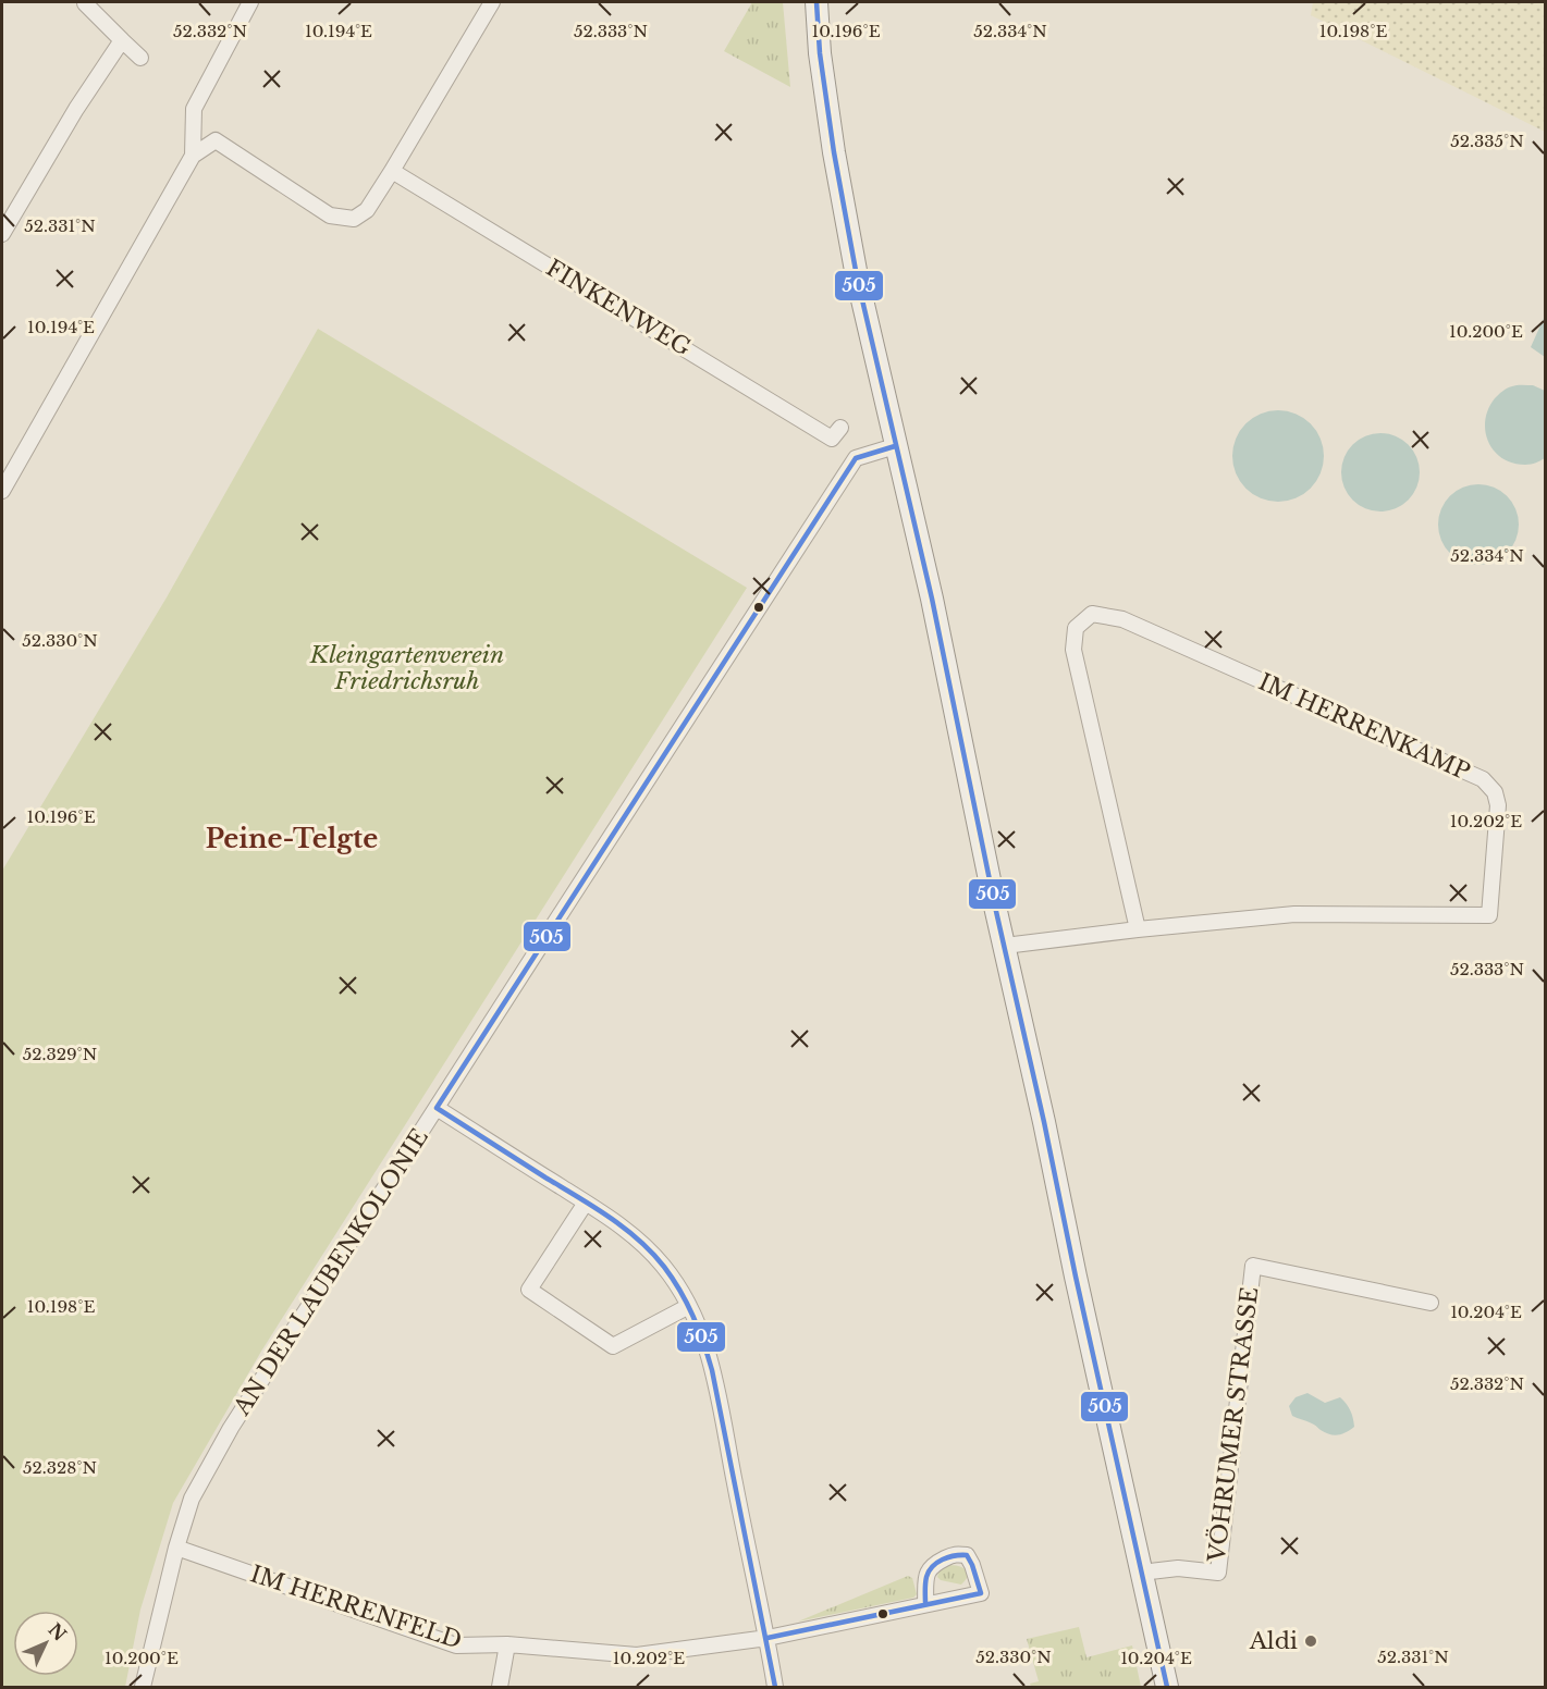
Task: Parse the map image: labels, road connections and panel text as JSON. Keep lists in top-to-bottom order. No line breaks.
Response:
{"streets":{"street":["FINKENWEG","IM HERRENKAMP","AN DER LAUBENKOLONIE","VÖHRUMER STRASSE","IM HERRENFELD"]},"crossings":[["AN DER LAUBENKOLONIE","IM HERRENFELD"]],"districts":["Peine-Telgte"],"parks":["Kleingartenverein Friedrichsruh"],"places":["Aldi"],"lines":["transit line 505"],"north":"top right","coordinates":["10.194°E","10.196°E","10.198°E","52.332°N","52.333°N","52.334°N","52.335°N","52.331°N","10.200°E","52.330°N","10.202°E","52.329°N","10.204°E","52.328°N"]}
